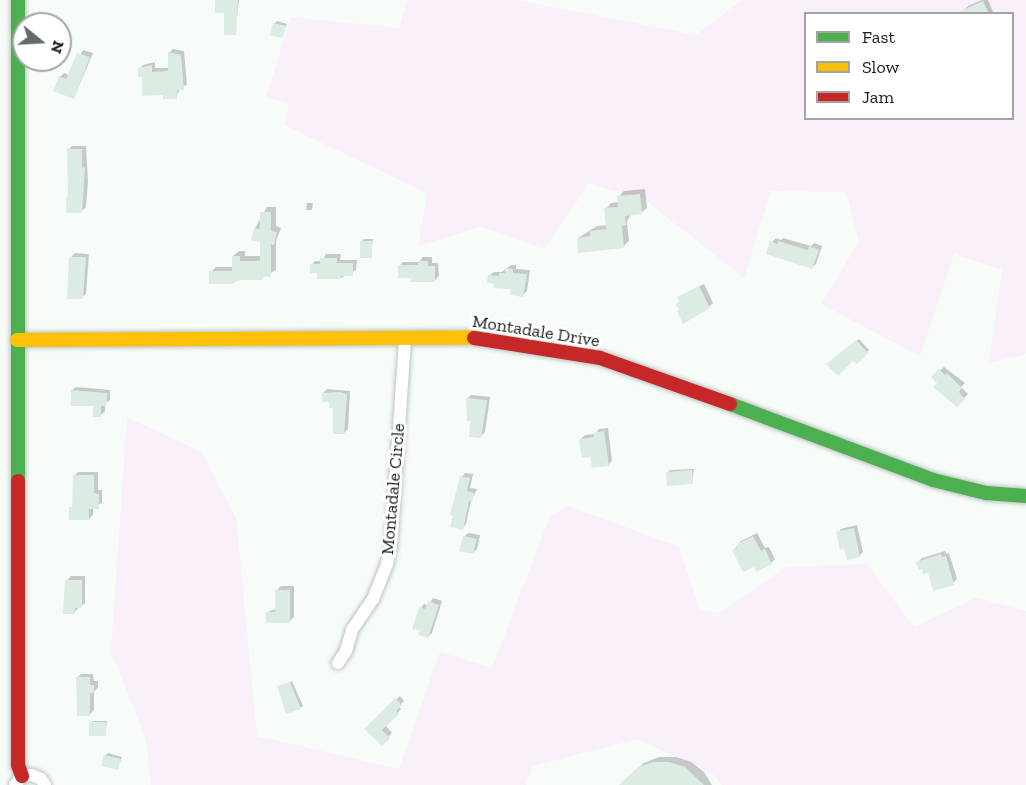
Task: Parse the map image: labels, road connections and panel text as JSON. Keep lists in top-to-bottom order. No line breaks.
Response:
{"streets":{"street":["Montadale Drive","Montadale Circle"]},"crossings":[["Montadale Drive","Montadale Circle"]],"legend":["Fast","Slow","Jam"],"north":"right"}
